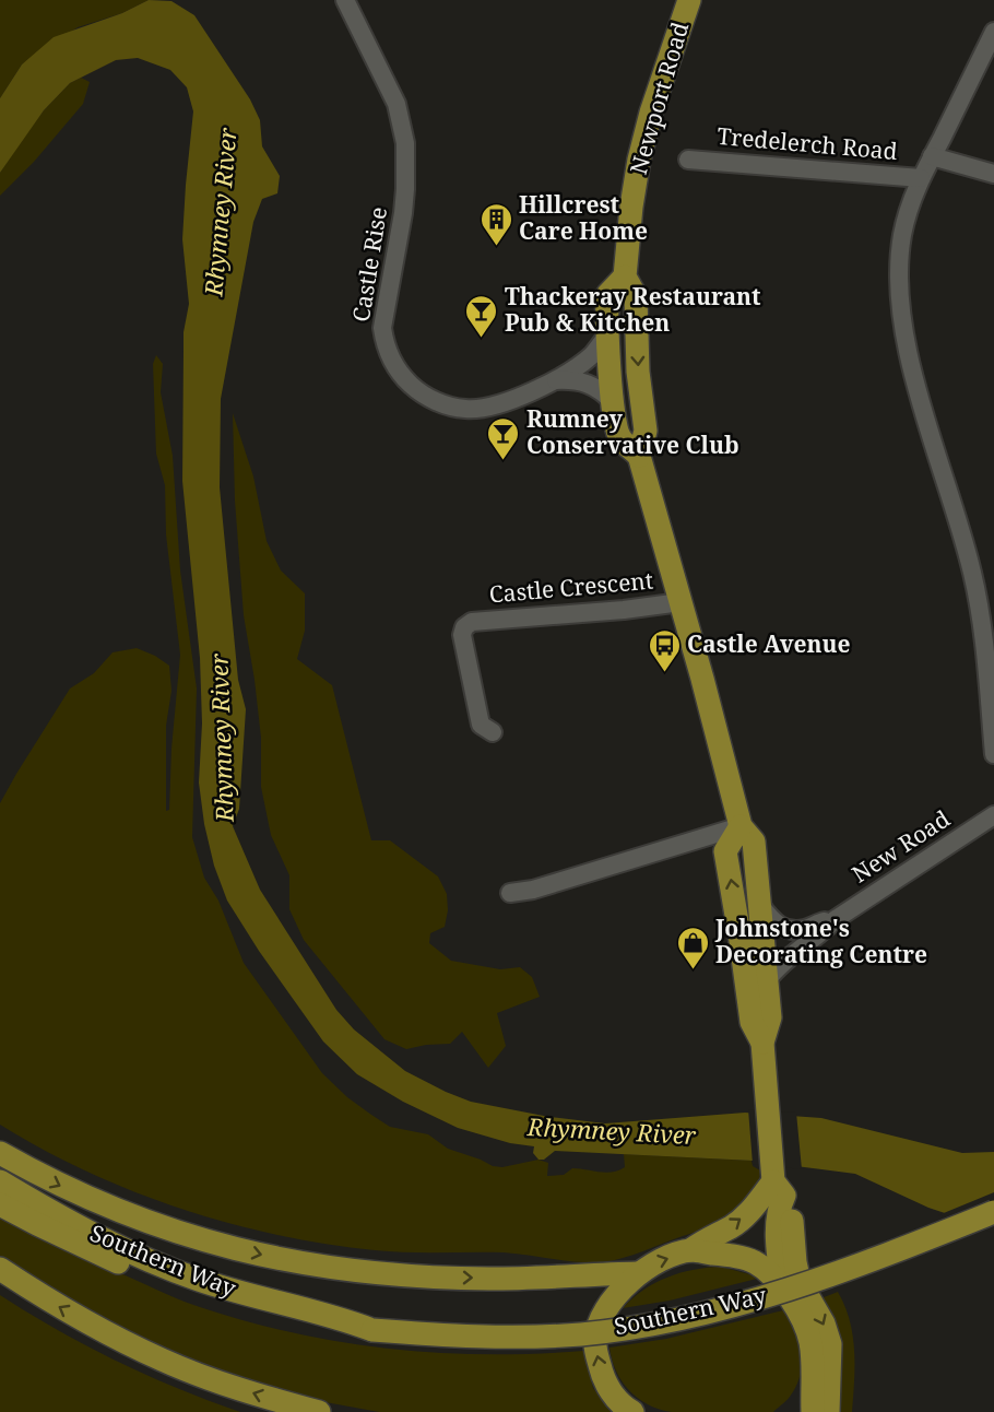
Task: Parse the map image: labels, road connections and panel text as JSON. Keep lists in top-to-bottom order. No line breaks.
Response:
{"streets":{"main road":["Newport Road","Southern Way"],"street":["Tredelerch Road","Castle Rise","Castle Crescent","New Road"]},"crossings":[["Newport Road","Castle Rise"],["Newport Road","Castle Crescent"],["Newport Road","New Road"]],"water":["Rhymney River"],"places":{"building":["Hillcrest Care Home"],"bar":["Thackeray Restaurant Pub & Kitchen","Rumney Conservative Club"],"bus stop":["Castle Avenue"],"shop":["Johnstone's Decorating Centre"]}}
